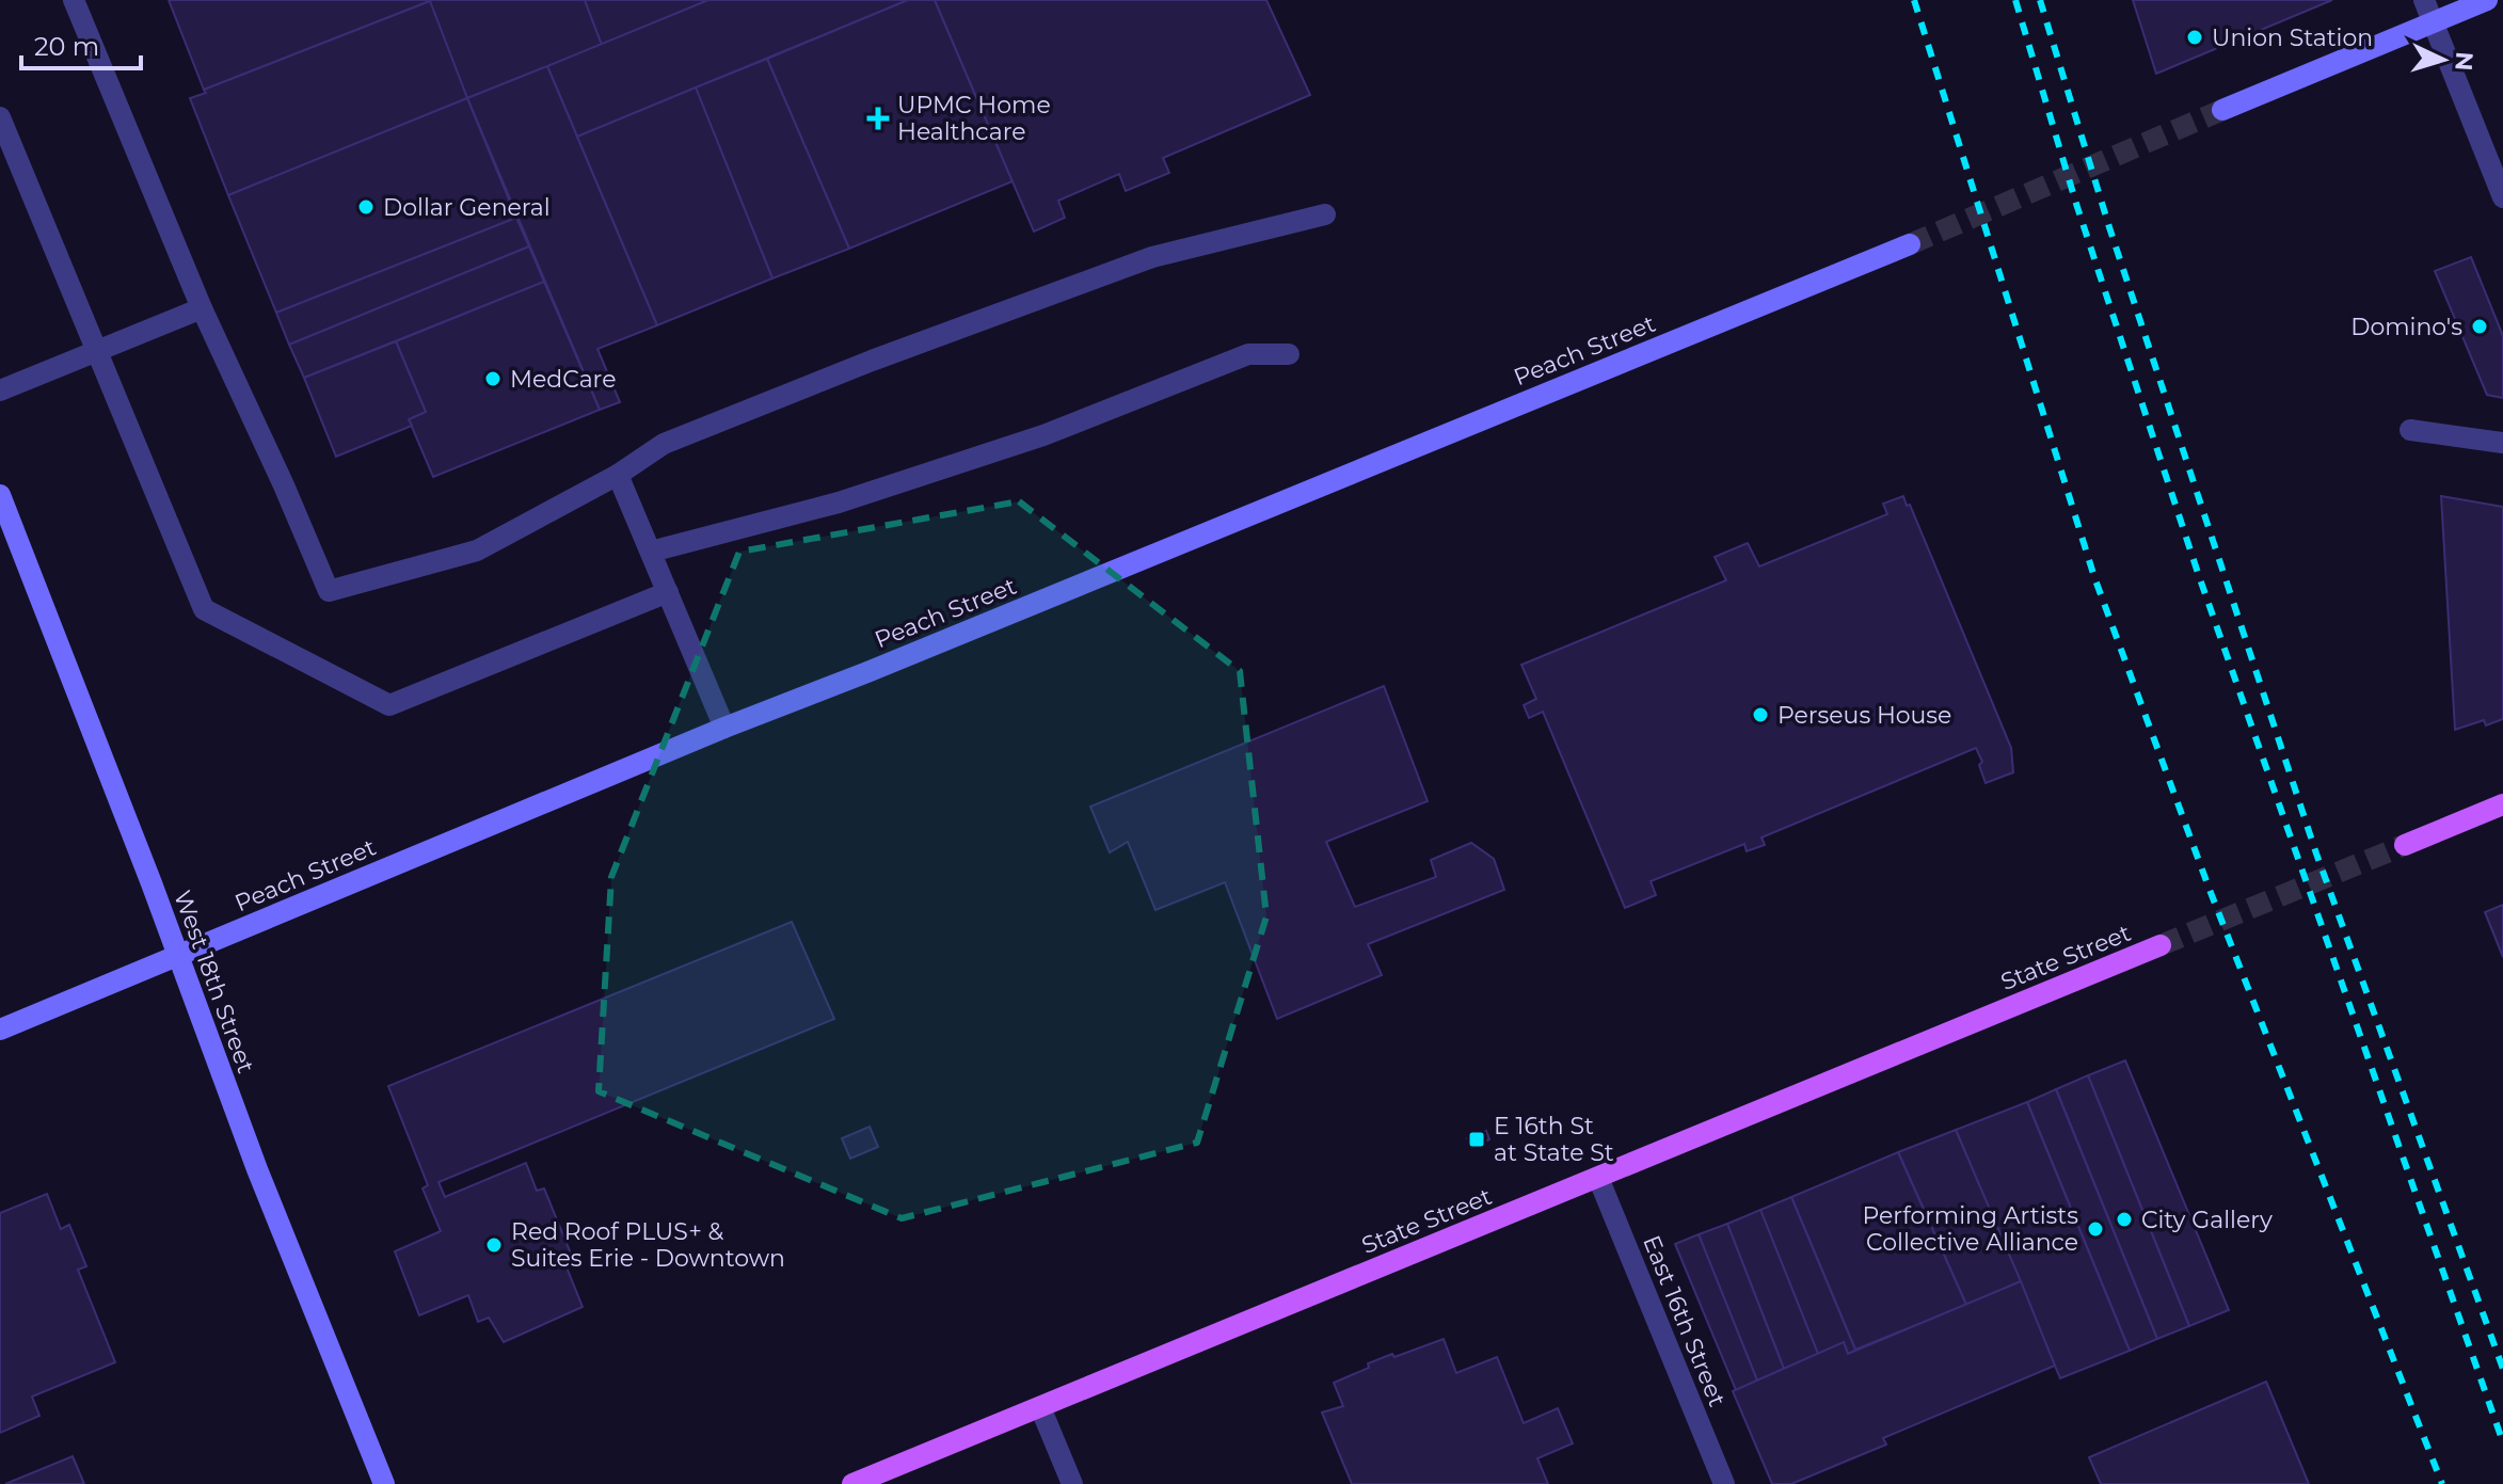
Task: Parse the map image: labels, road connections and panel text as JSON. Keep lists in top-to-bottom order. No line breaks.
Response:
{"streets":{"main road":["Peach Street","State Street","West 18th Street"],"street":["East 16th Street"]},"crossings":[["Peach Street","West 18th Street"],["State Street","East 16th Street"]],"places":{"other":["Union Station","Dollar General","Domino's","MedCare","Perseus House","City Gallery","Performing Artists Collective Alliance","Red Roof PLUS+ & Suites Erie - Downtown"],"health":["UPMC Home Healthcare"],"transit":["E 16th St at State St"]},"scale_bar":"20 m","north":"right"}
